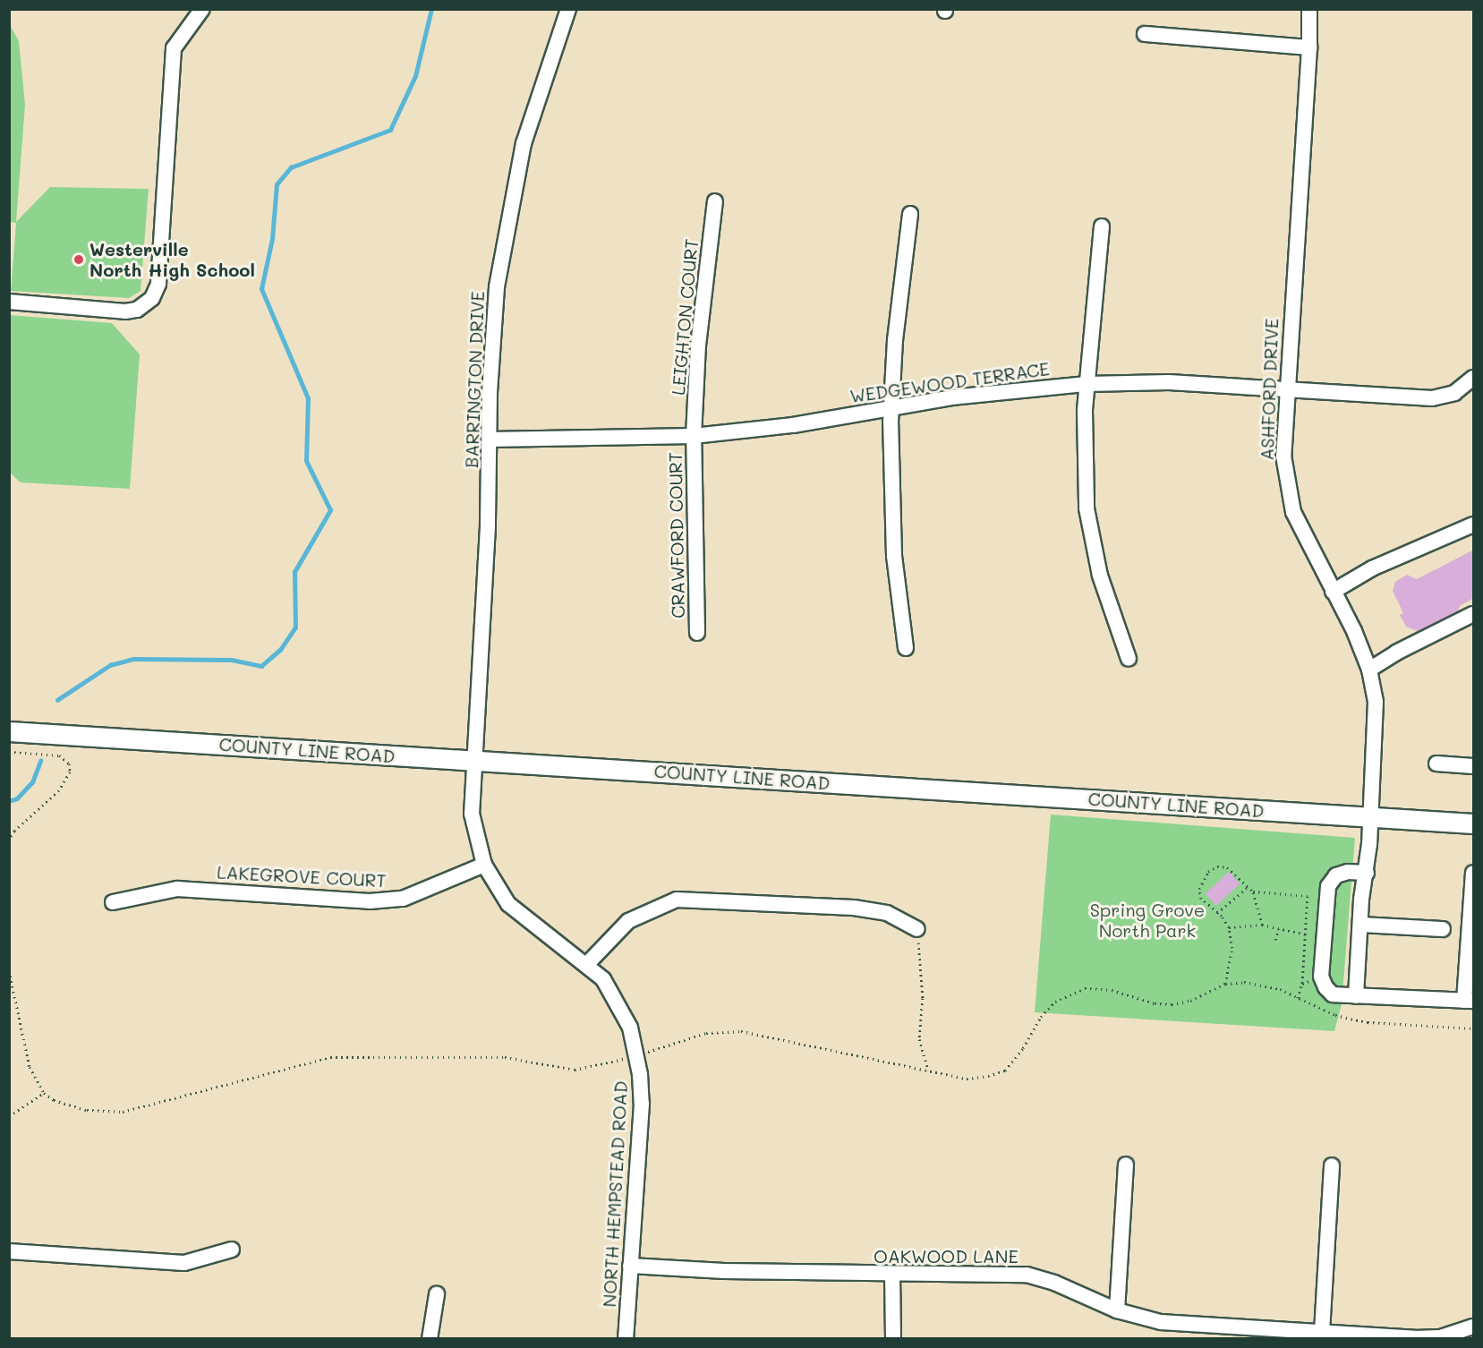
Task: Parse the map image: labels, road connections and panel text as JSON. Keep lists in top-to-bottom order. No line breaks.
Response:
{"streets":{"main road":["COUNTY LINE ROAD"],"street":["LEIGHTON COURT","BARRINGTON DRIVE","WEDGEWOOD TERRACE","ASHFORD DRIVE","CRAWFORD COURT","LAKEGROVE COURT","NORTH HEMPSTEAD ROAD","OAKWOOD LANE"]},"crossings":[["LEIGHTON COURT","WEDGEWOOD TERRACE"],["LEIGHTON COURT","CRAWFORD COURT"],["BARRINGTON DRIVE","WEDGEWOOD TERRACE"],["BARRINGTON DRIVE","COUNTY LINE ROAD"],["BARRINGTON DRIVE","NORTH HEMPSTEAD ROAD"],["WEDGEWOOD TERRACE","ASHFORD DRIVE"],["WEDGEWOOD TERRACE","CRAWFORD COURT"],["ASHFORD DRIVE","COUNTY LINE ROAD"],["COUNTY LINE ROAD","NORTH HEMPSTEAD ROAD"],["LAKEGROVE COURT","NORTH HEMPSTEAD ROAD"],["NORTH HEMPSTEAD ROAD","OAKWOOD LANE"]],"parks":["Spring Grove North Park"],"places":["Westerville North High School"]}
